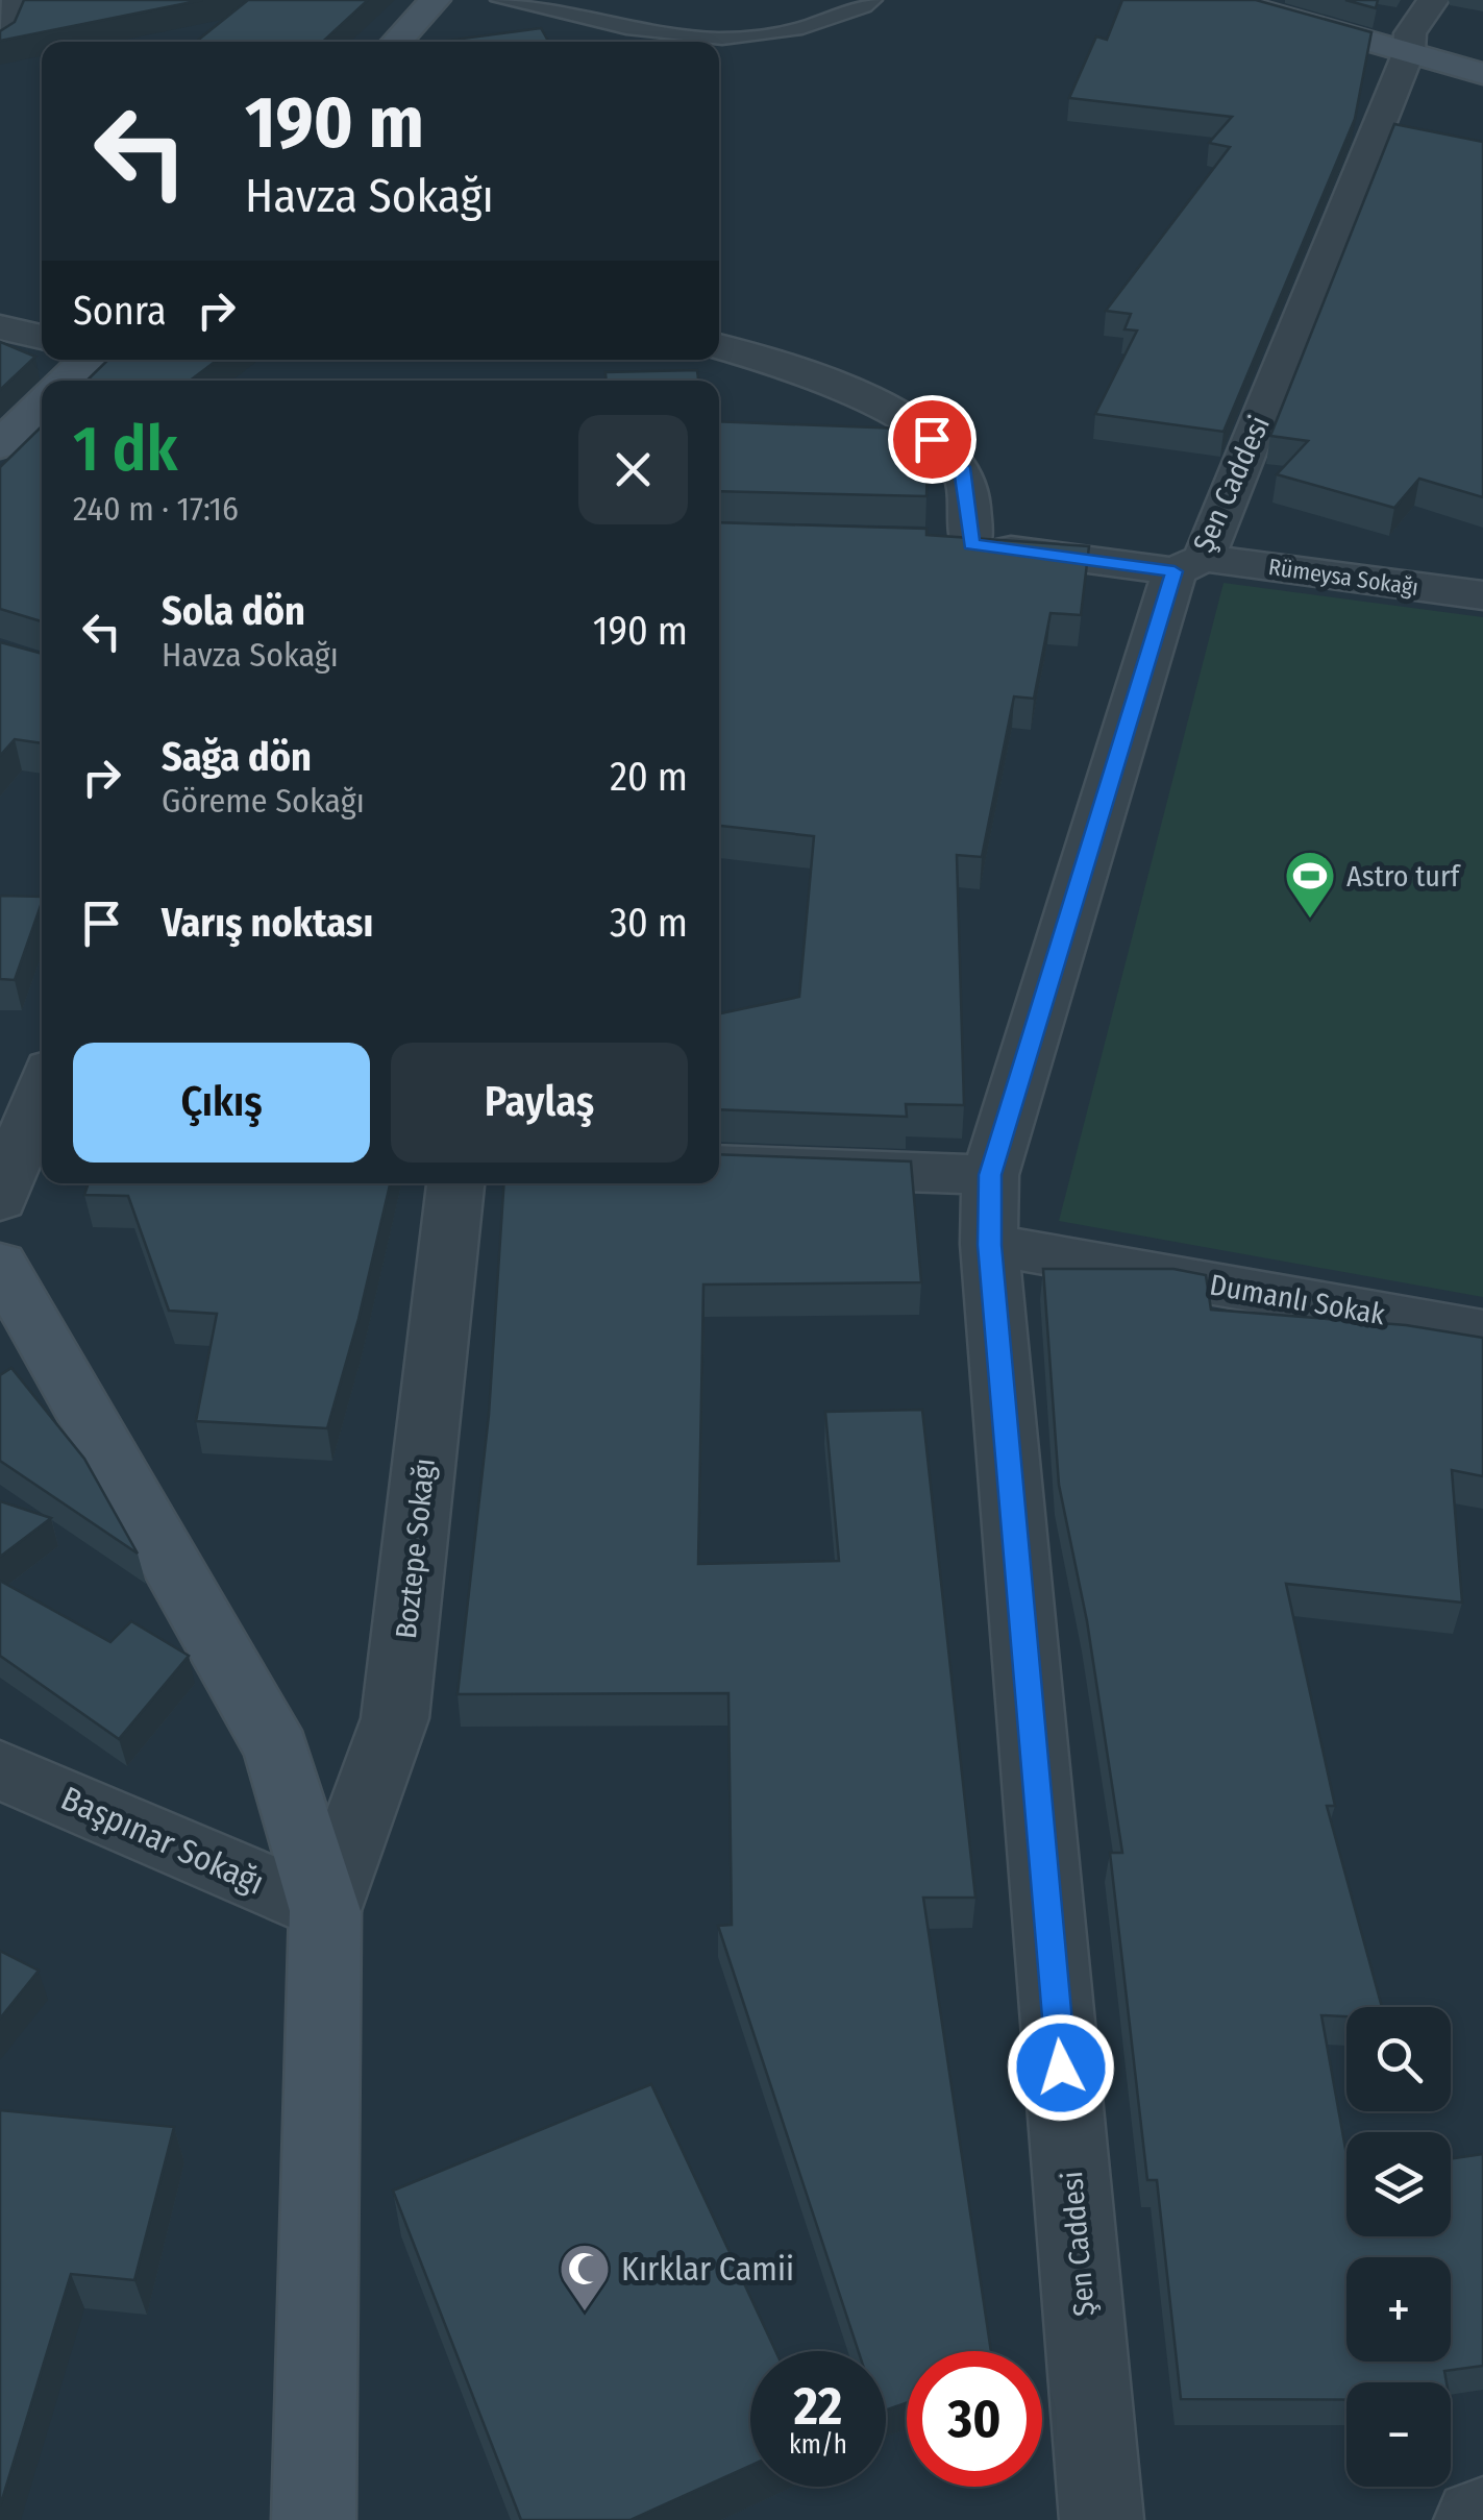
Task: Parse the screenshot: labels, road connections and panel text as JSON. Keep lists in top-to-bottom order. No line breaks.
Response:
{"streets":{"street":["Şen Caddesi","Rümeysa Sokağı","Dumanlı Sokak","Boztepe Sokağı","Başpınar Sokağı"]},"crossings":[["Şen Caddesi","Rümeysa Sokağı"],["Şen Caddesi","Dumanlı Sokak"],["Boztepe Sokağı","Başpınar Sokağı"]],"places":{"sports":["Astro turf"],"mosque":["Kırklar Camii"]},"page":{"turn":["190 m","Havza Sokağı"],"then":"Sonra","heading":["1 dk","240 m · 17:16"],"list":[{"name":"Sola dön","note":"Havza Sokağı","value":"190 m"},{"name":"Sağa dön","note":"Göreme Sokağı","value":"20 m"},{"name":"Varış noktası","value":"30 m"}],"buttons":["Çıkış","Paylaş"],"map_buttons":["+","−"],"speed":"22 km/h","limit":"30"}}
